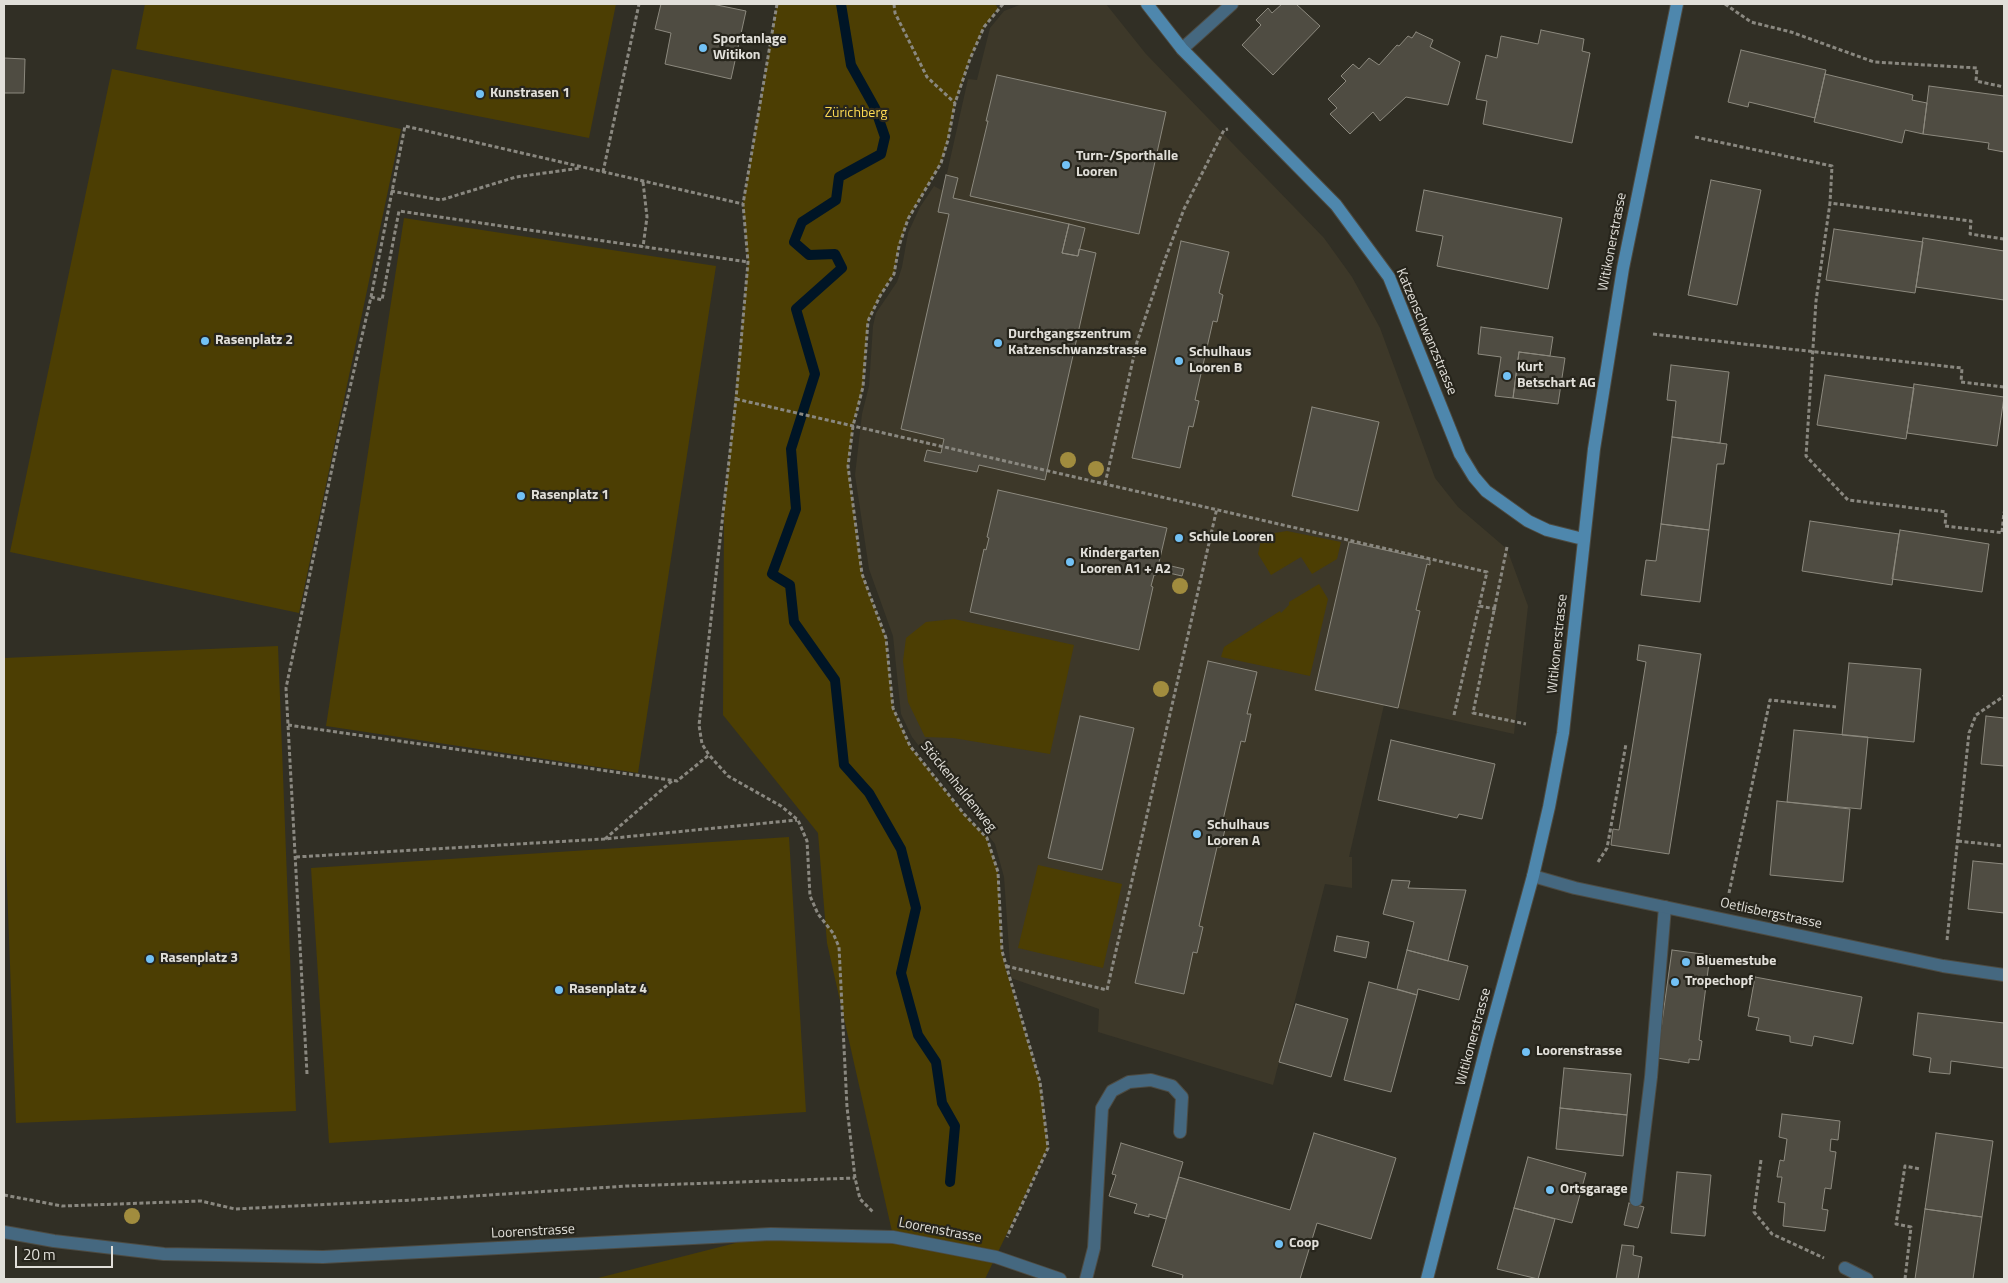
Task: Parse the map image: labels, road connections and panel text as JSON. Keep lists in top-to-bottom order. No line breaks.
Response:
{"streets":{"main road":["Witikonerstrasse","Katzenschwanzstrasse"],"street":["Oetlisbergstrasse","Loorenstrasse"],"path":["Stöckenhaldenweg"]},"crossings":[["Witikonerstrasse","Katzenschwanzstrasse"],["Witikonerstrasse","Oetlisbergstrasse"],["Stöckenhaldenweg","Loorenstrasse"]],"parks":["Zürichberg"],"places":["Sportanlage Witikon","Kunstrasen 1","Turn-/Sporthalle Looren","Rasenplatz 2","Durchgangszentrum Katzenschwanzstrasse","Schulhaus Looren B","Kurt Betschart AG","Rasenplatz 1","Schule Looren","Kindergarten Looren A1 + A2","Schulhaus Looren A","Rasenplatz 3","Bluemestube","Tropechopf","Rasenplatz 4","Loorenstrasse","Ortsgarage","Coop"],"scale_bar":"20 m"}
